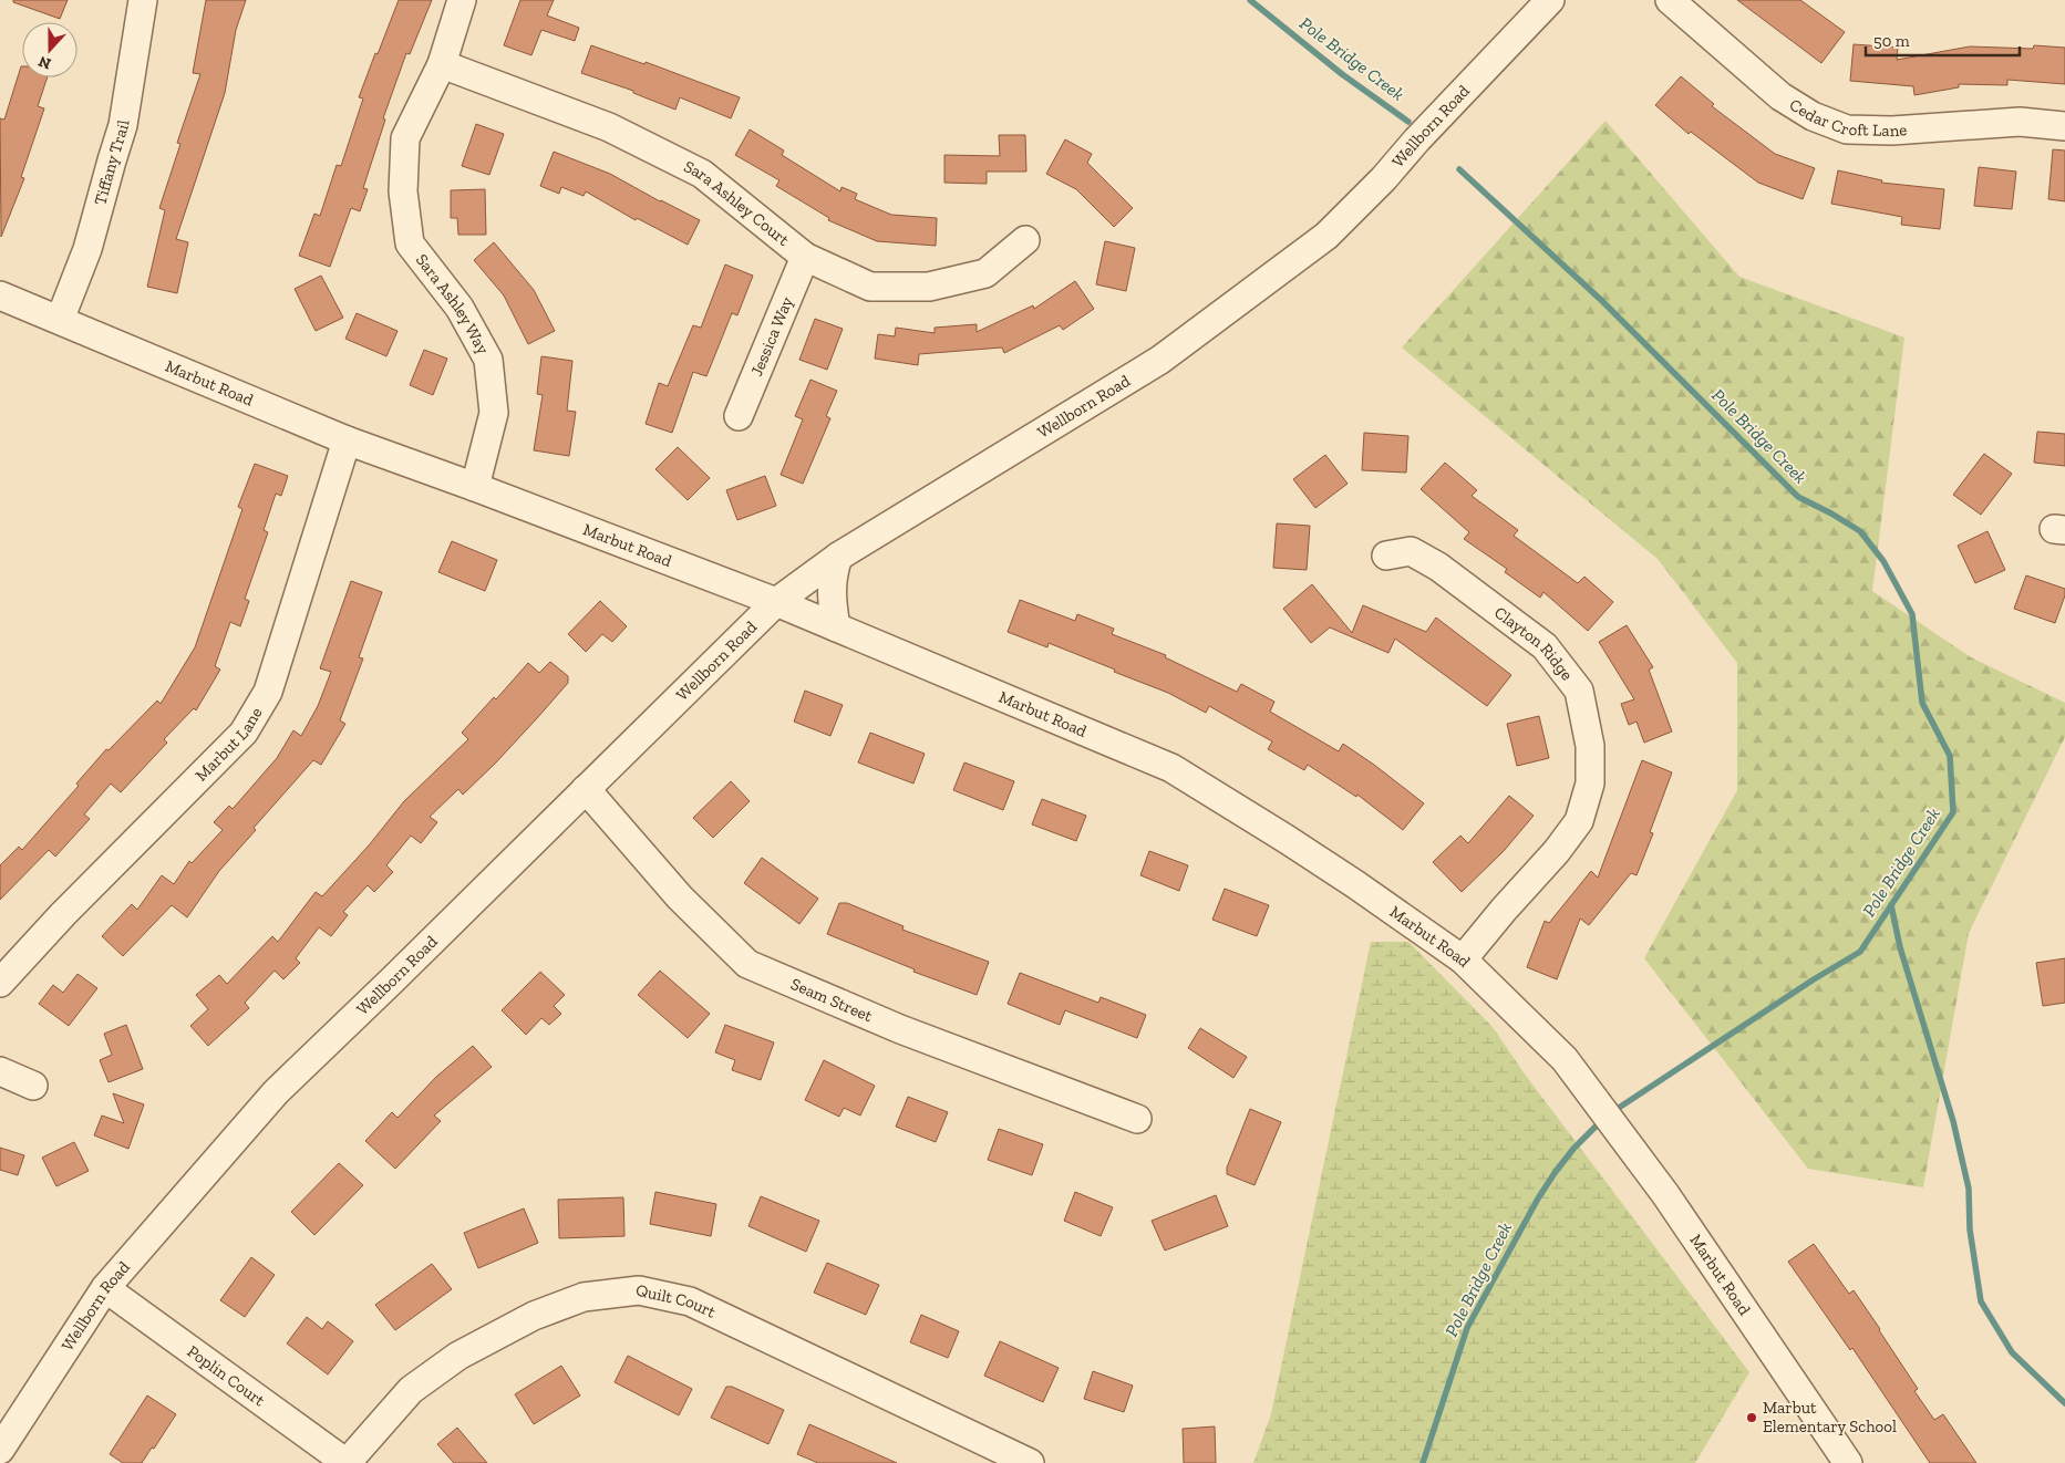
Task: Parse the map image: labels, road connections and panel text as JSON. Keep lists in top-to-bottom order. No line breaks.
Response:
{"streets":{"street":["Cedar Croft Lane","Wellborn Road","Tiffany Trail","Sara Ashley Court","Sara Ashley Way","Jessica Way","Marbut Road","Clayton Ridge","Marbut Lane","Seam Street","Quilt Court","Poplin Court"]},"crossings":[["Wellborn Road","Marbut Road"],["Wellborn Road","Seam Street"],["Wellborn Road","Poplin Court"],["Tiffany Trail","Marbut Road"],["Sara Ashley Court","Sara Ashley Way"],["Sara Ashley Court","Jessica Way"],["Sara Ashley Way","Marbut Road"],["Marbut Road","Clayton Ridge"],["Marbut Road","Marbut Lane"],["Quilt Court","Poplin Court"]],"water":["Pole Bridge Creek"],"places":["Marbut Elementary School"],"scale_bar":"50 m","north":"bottom"}
